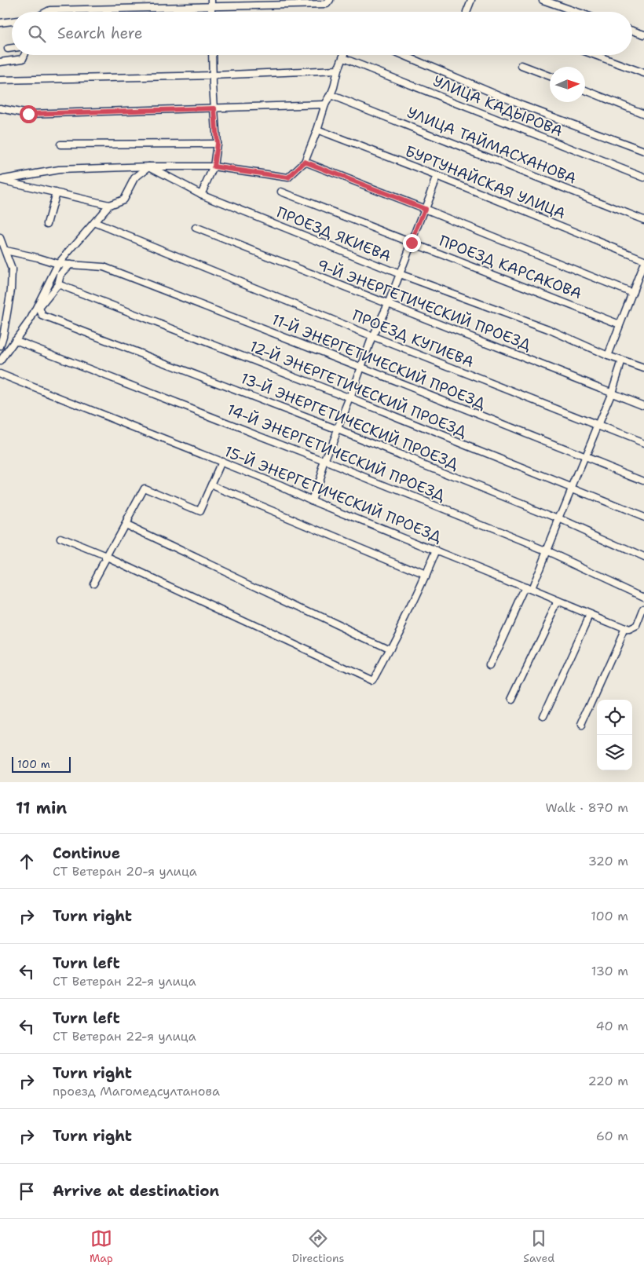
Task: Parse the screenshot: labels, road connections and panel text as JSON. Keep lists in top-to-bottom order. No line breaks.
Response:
{"streets":{"street":["УЛИЦА КАДЫРОВА","УЛИЦА ТАЙМАСХАНОВА","БУРТУНАЙСКАЯ УЛИЦА","ПРОЕЗД ЯКИЕВА","ПРОЕЗД КАРСАКОВА","9-Й ЭНЕРГЕТИЧЕСКИЙ ПРОЕЗД","ПРОЕЗД КУГИЕВА","11-Й ЭНЕРГЕТИЧЕСКИЙ ПРОЕЗД","12-Й ЭНЕРГЕТИЧЕСКИЙ ПРОЕЗД","13-Й ЭНЕРГЕТИЧЕСКИЙ ПРОЕЗД","14-Й ЭНЕРГЕТИЧЕСКИЙ ПРОЕЗД","15-Й ЭНЕРГЕТИЧЕСКИЙ ПРОЕЗД"]},"scale_bar":"100 m","north":"right","page":{"search":"Search here","scale":"100 m","heading":["11 min","Walk · 870 m"],"list":[["Continue","СТ Ветеран 20-я улица","320 m"],["Turn right","100 m"],["Turn left","СТ Ветеран 22-я улица","130 m"],["Turn left","СТ Ветеран 22-я улица","40 m"],["Turn right","проезд Магомедсултанова","220 m"],["Turn right","60 m"],"Arrive at destination"],"nav":["Map","Directions","Saved"]}}
